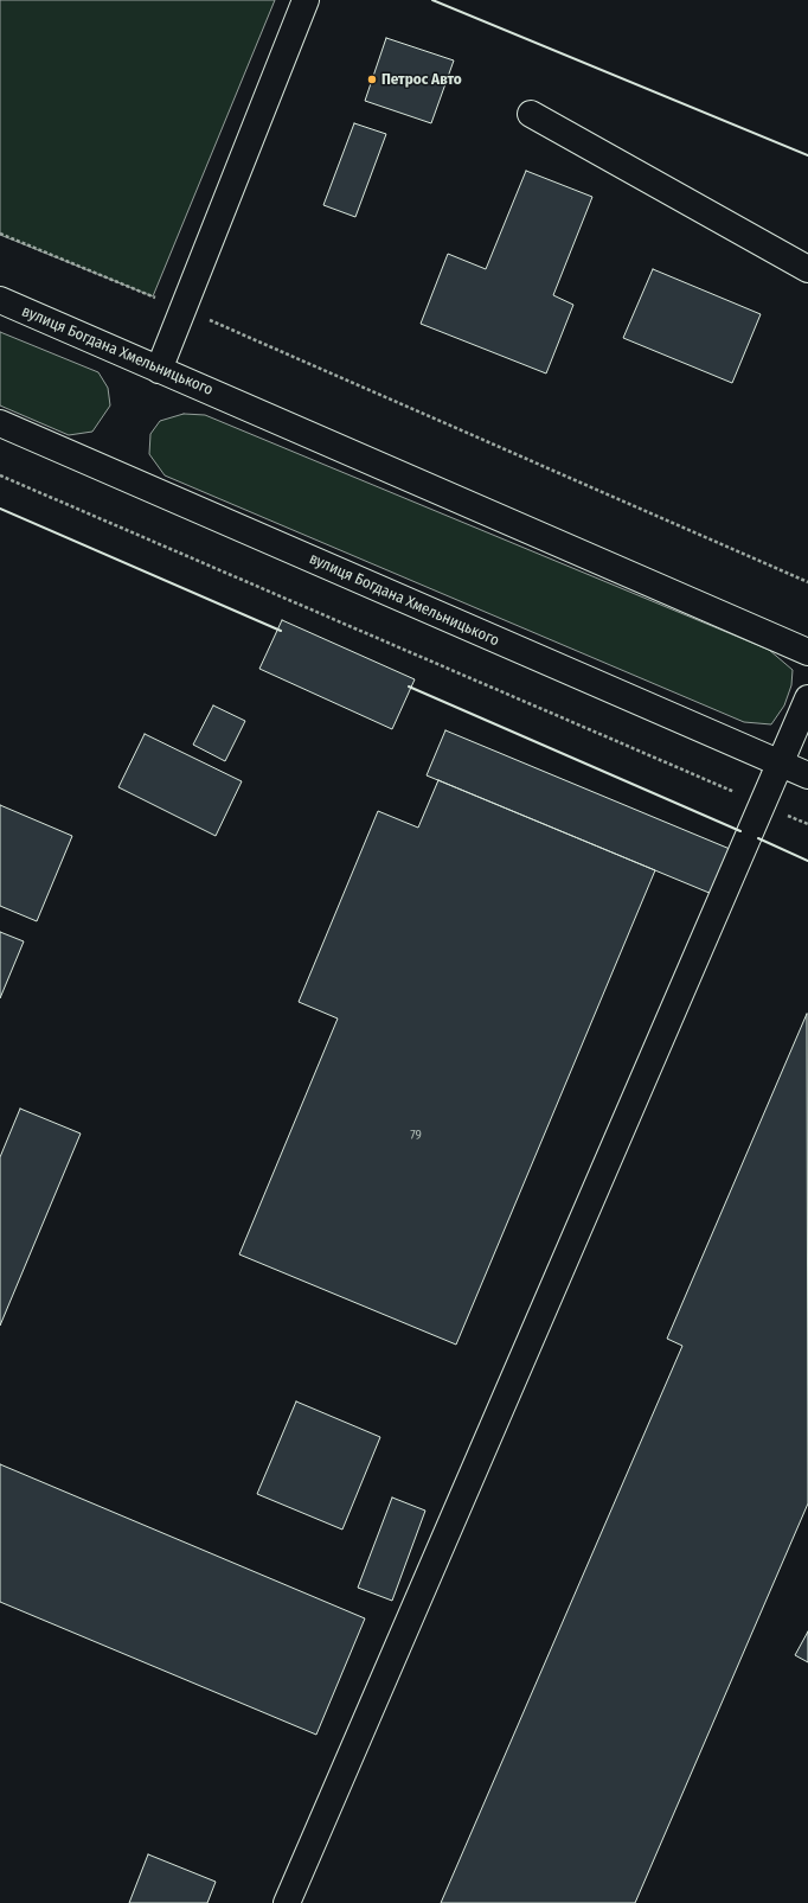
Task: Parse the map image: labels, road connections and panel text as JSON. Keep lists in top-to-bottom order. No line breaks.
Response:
{"streets":{"street":["вулиця Богдана Хмельницького"]},"places":["Петрос Авто"],"house_numbers":["79"]}
